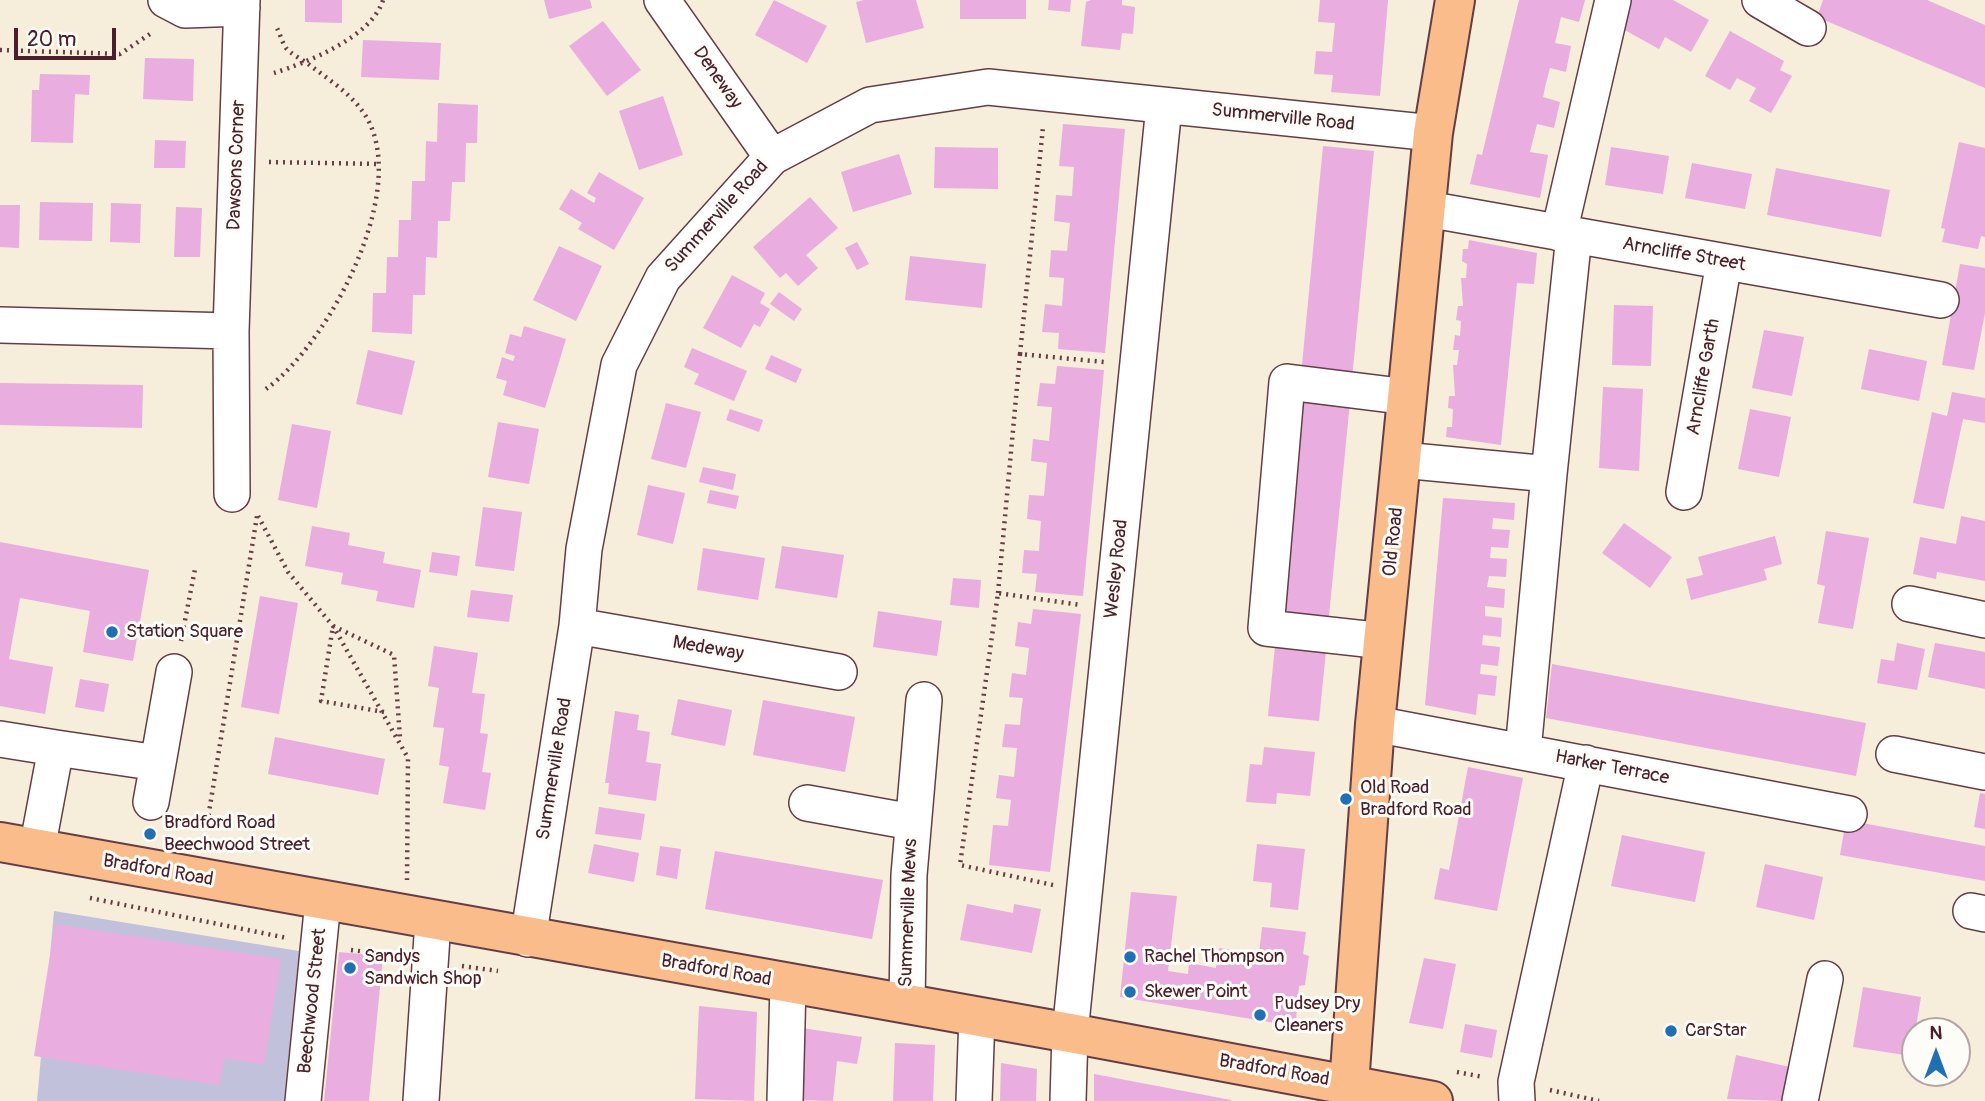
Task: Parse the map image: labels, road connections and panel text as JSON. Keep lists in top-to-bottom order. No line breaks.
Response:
{"streets":{"main road":["Old Road","Bradford Road"],"street":["Deneway","Summerville Road","Dawsons Corner","Arncliffe Street","Arncliffe Garth","Wesley Road","Medeway","Harker Terrace","Summerville Mews","Beechwood Street"]},"crossings":[["Deneway","Summerville Road"],["Summerville Road","Old Road"],["Summerville Road","Wesley Road"],["Summerville Road","Medeway"],["Summerville Road","Bradford Road"],["Arncliffe Street","Arncliffe Garth"],["Arncliffe Street","Old Road"],["Old Road","Harker Terrace"],["Old Road","Bradford Road"],["Wesley Road","Bradford Road"],["Bradford Road","Summerville Mews"],["Bradford Road","Beechwood Street"]],"places":["Station Square","Old Road Bradford Road","Bradford Road Beechwood Street","Rachel Thompson","Sandys Sandwich Shop","Skewer Point","Pudsey Dry Cleaners","CarStar"],"scale_bar":"20 m","north":"top"}
